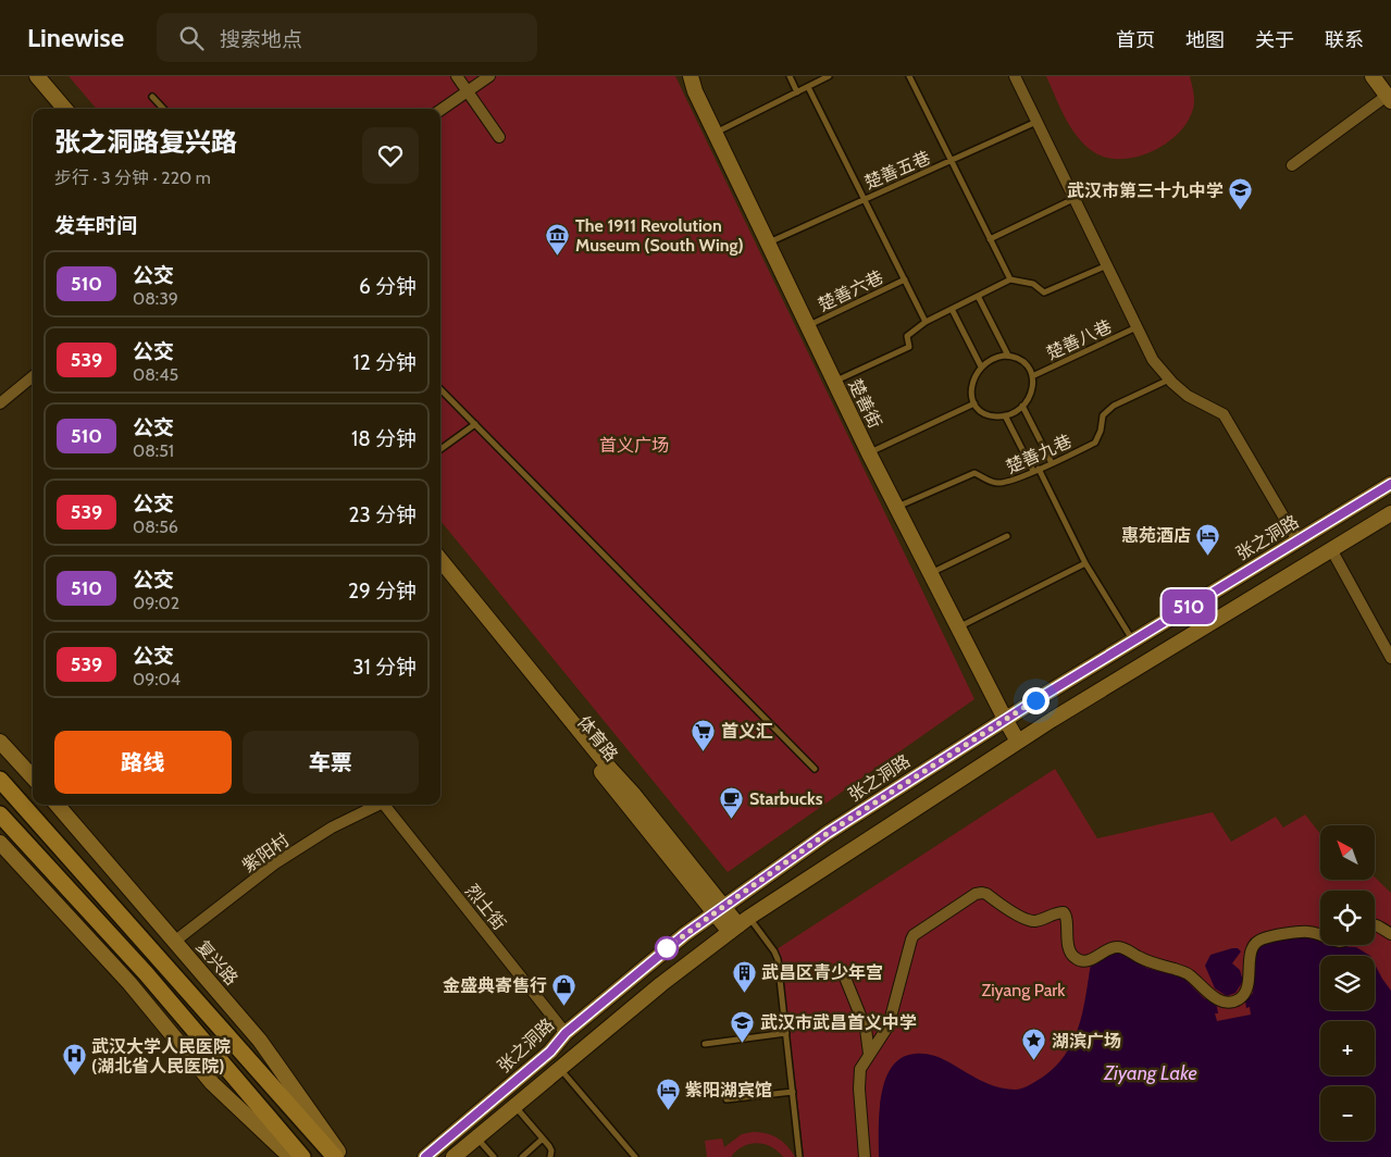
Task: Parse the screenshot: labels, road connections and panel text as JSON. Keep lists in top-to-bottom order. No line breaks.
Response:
{"streets":{"main road":["楚善街","张之洞路","体育路","复兴路"],"street":["紫阳村","烈士街"],"lane":["楚善五巷","楚善六巷","楚善八巷","楚善九巷"]},"crossings":[["楚善五巷","楚善街"],["楚善六巷","楚善街"],["楚善街","楚善九巷"],["楚善街","张之洞路"],["张之洞路","体育路"],["张之洞路","烈士街"],["紫阳村","复兴路"]],"water":["Ziyang Lake"],"parks":["首义广场","Ziyang Park"],"places":{"school or university":["武汉市第三十九中学","武汉市武昌首义中学"],"museum":["The 1911 Revolution Museum (South Wing)"],"hotel":["惠苑酒店","紫阳湖宾馆"],"supermarket":["首义汇"],"cafe":["Starbucks"],"building":["武昌区青少年宫"],"shop":["金盛典寄售行"],"place":["湖滨广场"],"hospital":["武汉大学人民医院 (湖北省人民医院)"]},"lines":["bus line 510"],"north":"top left","page":{"header":"Linewise","search":"搜索地点","nav":["首页","地图","关于","联系"],"on_map":"510","heading":[["张之洞路复兴路","步行 · 3 分钟 · 220 m"],"发车时间"],"list":[{"mark":"510","name":"公交","note":"08:39","value":"6 分钟"},{"mark":"539","name":"公交","note":"08:45","value":"12 分钟"},{"mark":"510","name":"公交","note":"08:51","value":"18 分钟"},{"mark":"539","name":"公交","note":"08:56","value":"23 分钟"},{"mark":"510","name":"公交","note":"09:02","value":"29 分钟"},{"mark":"539","name":"公交","note":"09:04","value":"31 分钟"}],"buttons":["路线","车票"],"map_buttons":["+","−"]}}
